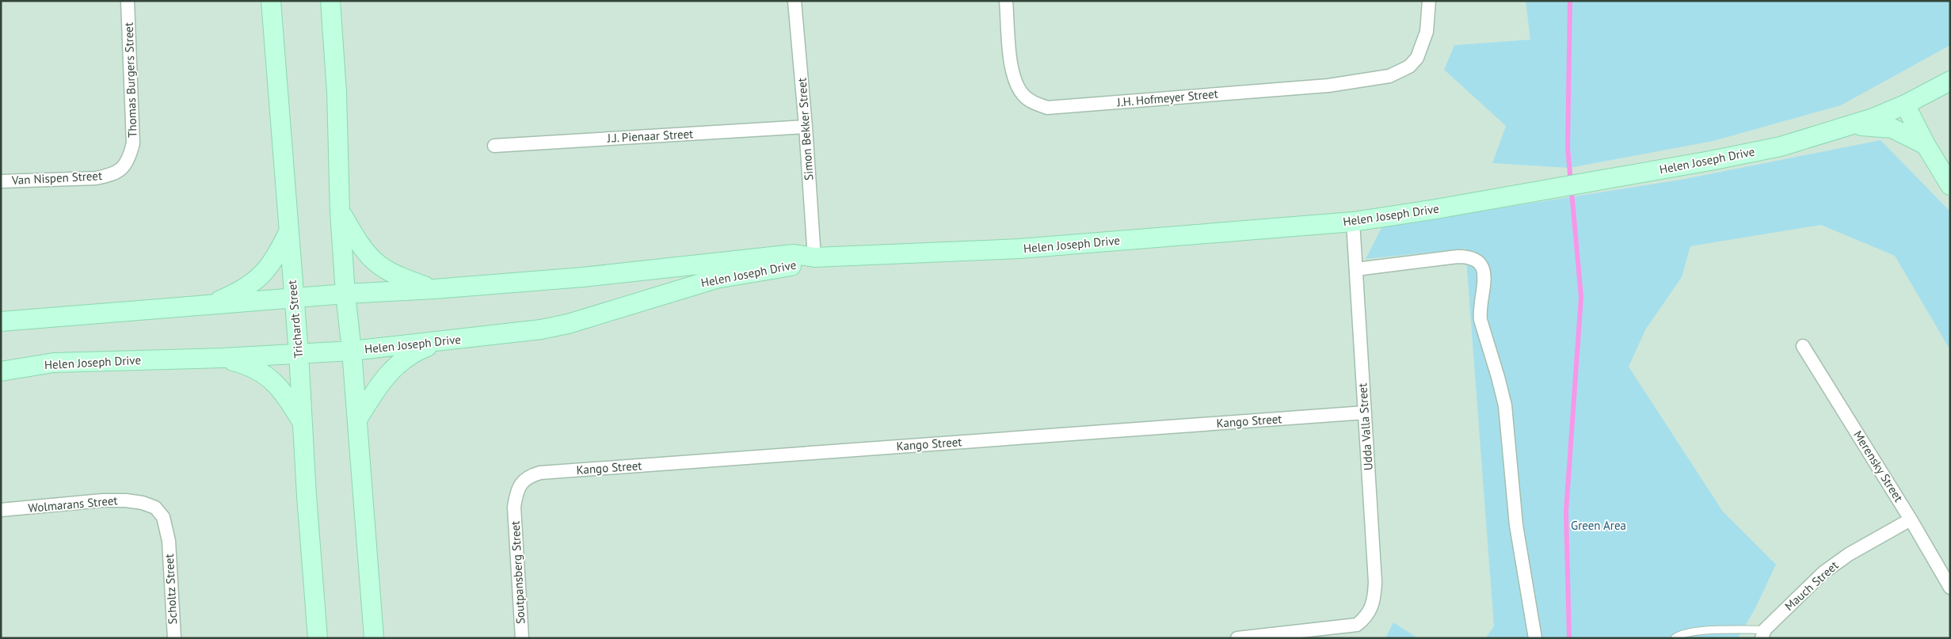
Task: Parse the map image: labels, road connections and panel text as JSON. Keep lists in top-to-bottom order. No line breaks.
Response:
{"streets":{"street":["Thomas Burgers Street","J.H. Hofmeyer Street","Simon Bekker Street","J.J. Pienaar Street","Helen Joseph Drive","Van Nispen Street","Trichardt Street","Kango Street","Udda Valla Street","Merensky Street","Wolmarans Street","Soutpansberg Street","Mauch Street","Scholtz Street"]},"crossings":[["Thomas Burgers Street","Van Nispen Street"],["Simon Bekker Street","J.J. Pienaar Street"],["Simon Bekker Street","Helen Joseph Drive"],["Helen Joseph Drive","Trichardt Street"],["Helen Joseph Drive","Udda Valla Street"],["Kango Street","Udda Valla Street"],["Kango Street","Soutpansberg Street"],["Merensky Street","Mauch Street"],["Wolmarans Street","Scholtz Street"]],"parks":["Green Area"]}
